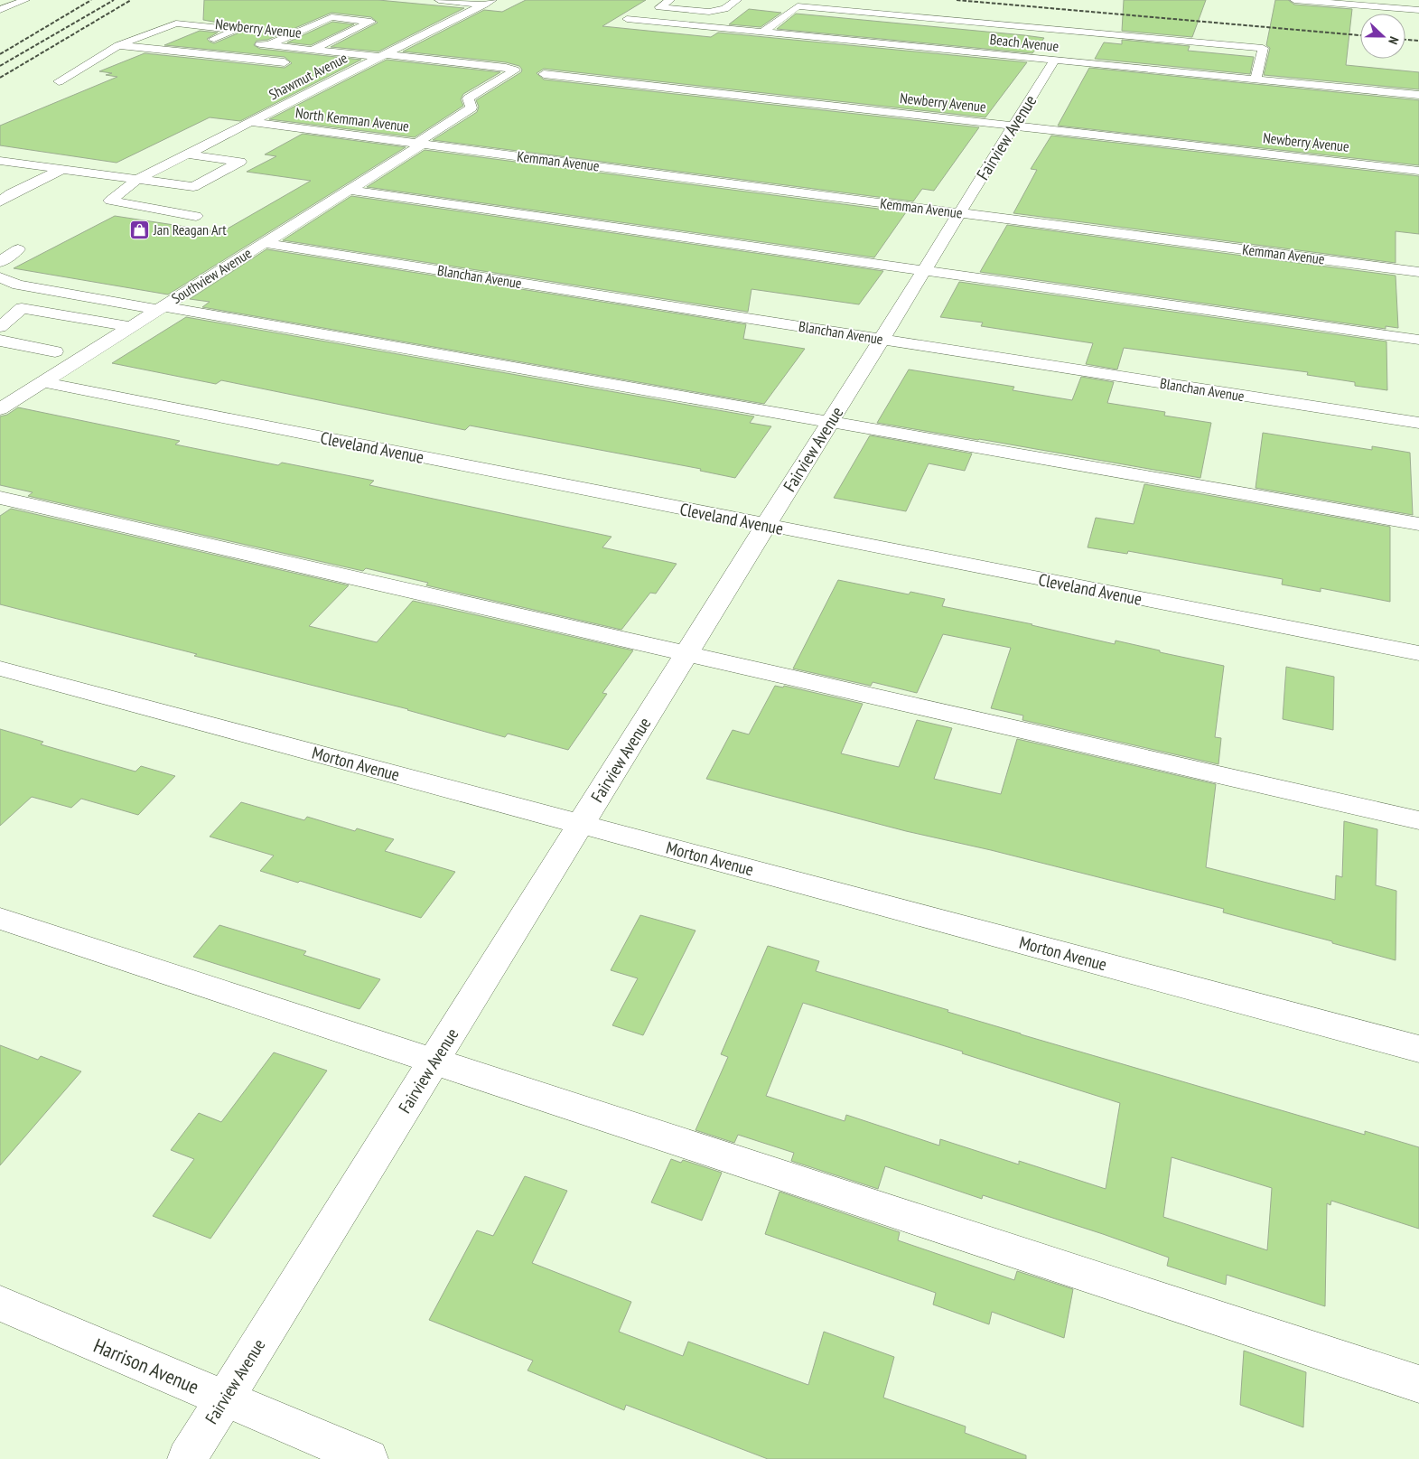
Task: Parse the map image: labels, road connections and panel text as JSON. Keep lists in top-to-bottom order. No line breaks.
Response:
{"streets":{"street":["Newberry Avenue","Beach Avenue","Shawmut Avenue","North Kemman Avenue","Fairview Avenue","Kemman Avenue","Southview Avenue","Blanchan Avenue","Cleveland Avenue","Morton Avenue","Harrison Avenue"]},"crossings":[["Newberry Avenue","Shawmut Avenue"],["Newberry Avenue","Fairview Avenue"],["Newberry Avenue","Southview Avenue"],["Beach Avenue","Fairview Avenue"],["Shawmut Avenue","North Kemman Avenue"],["North Kemman Avenue","Kemman Avenue"],["North Kemman Avenue","Southview Avenue"],["Fairview Avenue","Kemman Avenue"],["Fairview Avenue","Blanchan Avenue"],["Fairview Avenue","Cleveland Avenue"],["Fairview Avenue","Morton Avenue"],["Fairview Avenue","Harrison Avenue"],["Kemman Avenue","Southview Avenue"],["Southview Avenue","Blanchan Avenue"],["Southview Avenue","Cleveland Avenue"]],"places":{"shop":["Jan Reagan Art"]},"north":"right"}
